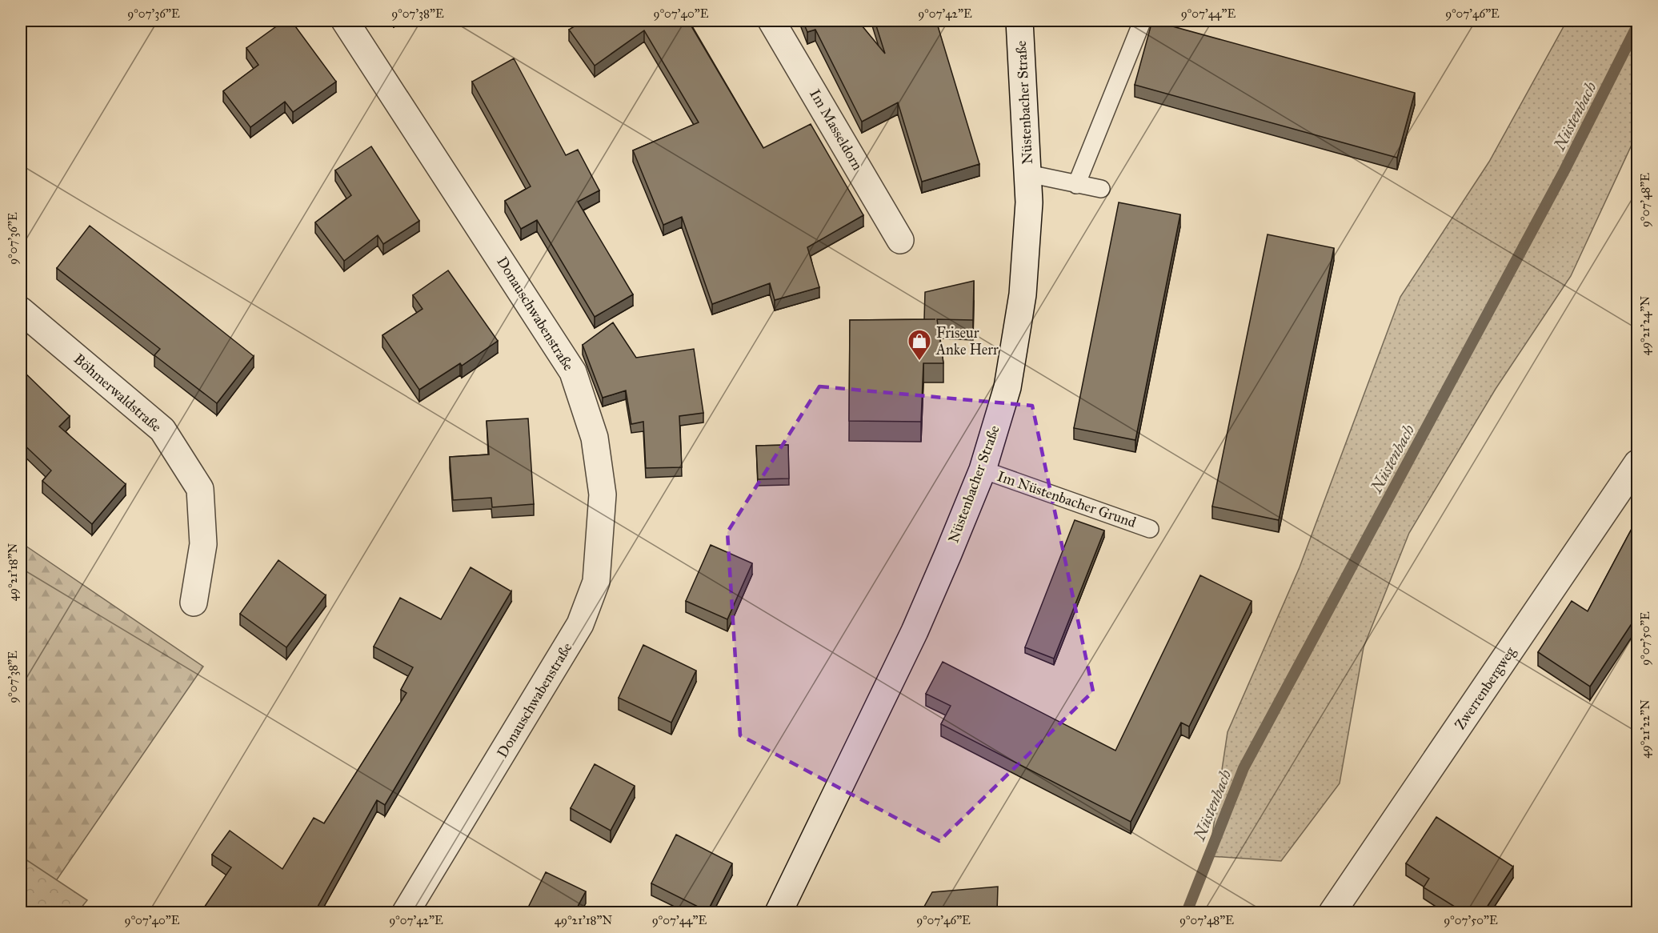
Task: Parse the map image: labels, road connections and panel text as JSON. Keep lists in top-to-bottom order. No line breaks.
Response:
{"streets":{"street":["Nüstenbacher Straße","Im Masseldorn","Donauschwabenstraße","Böhmerwaldstraße","Zwerrenbergweg"],"lane":["Im Nüstenbacher Grund"]},"crossings":[["Nüstenbacher Straße","Im Nüstenbacher Grund"]],"water":["Nüstenbach"],"places":{"shop":["Friseur Anke Herr"]},"coordinates":["9°07'36\"E","9°07'38\"E","9°07'40\"E","9°07'42\"E","9°07'44\"E","9°07'46\"E","9°07'48\"E","49°21'24\"N","49°21'18\"N","9°07'50\"E","49°21'22\"N"]}
